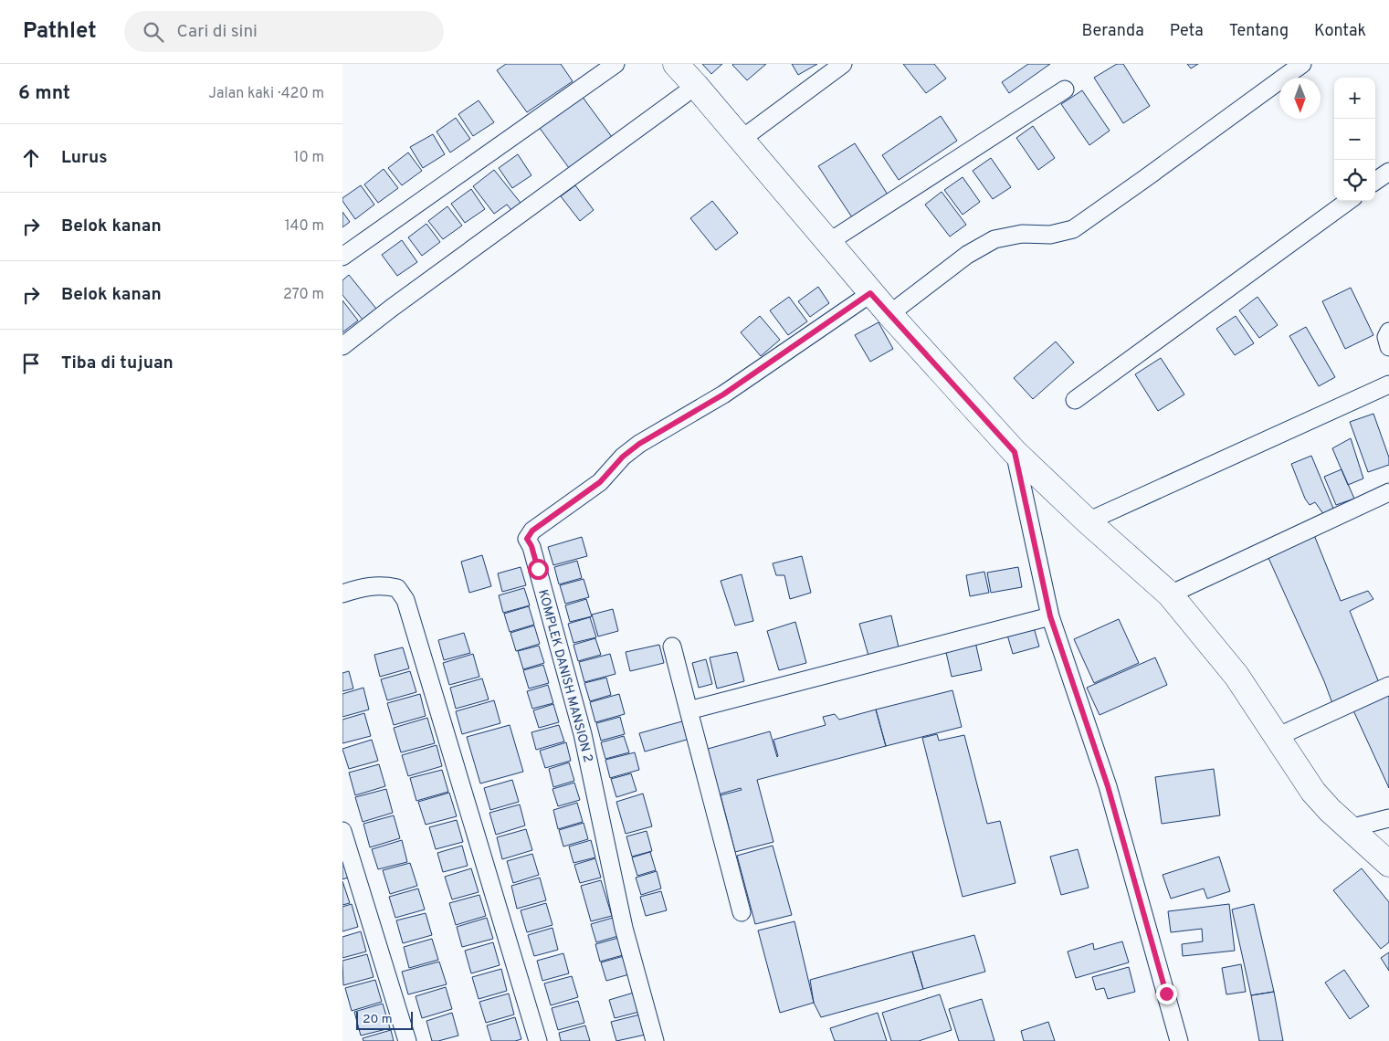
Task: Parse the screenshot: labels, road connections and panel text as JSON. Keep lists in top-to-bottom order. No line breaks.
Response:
{"streets":{"street":["KOMPLEK DANISH MANSION 2"]},"scale_bar":"20 m","north":"bottom","page":{"header":"Pathlet","search":"Cari di sini","nav":["Beranda","Peta","Tentang","Kontak"],"heading":["6 mnt","Jalan kaki · 420 m"],"map_buttons":["+","−"],"list":[["Lurus","10 m"],["Belok kanan","140 m"],["Belok kanan","270 m"],"Tiba di tujuan"],"scale":"20 m"}}
